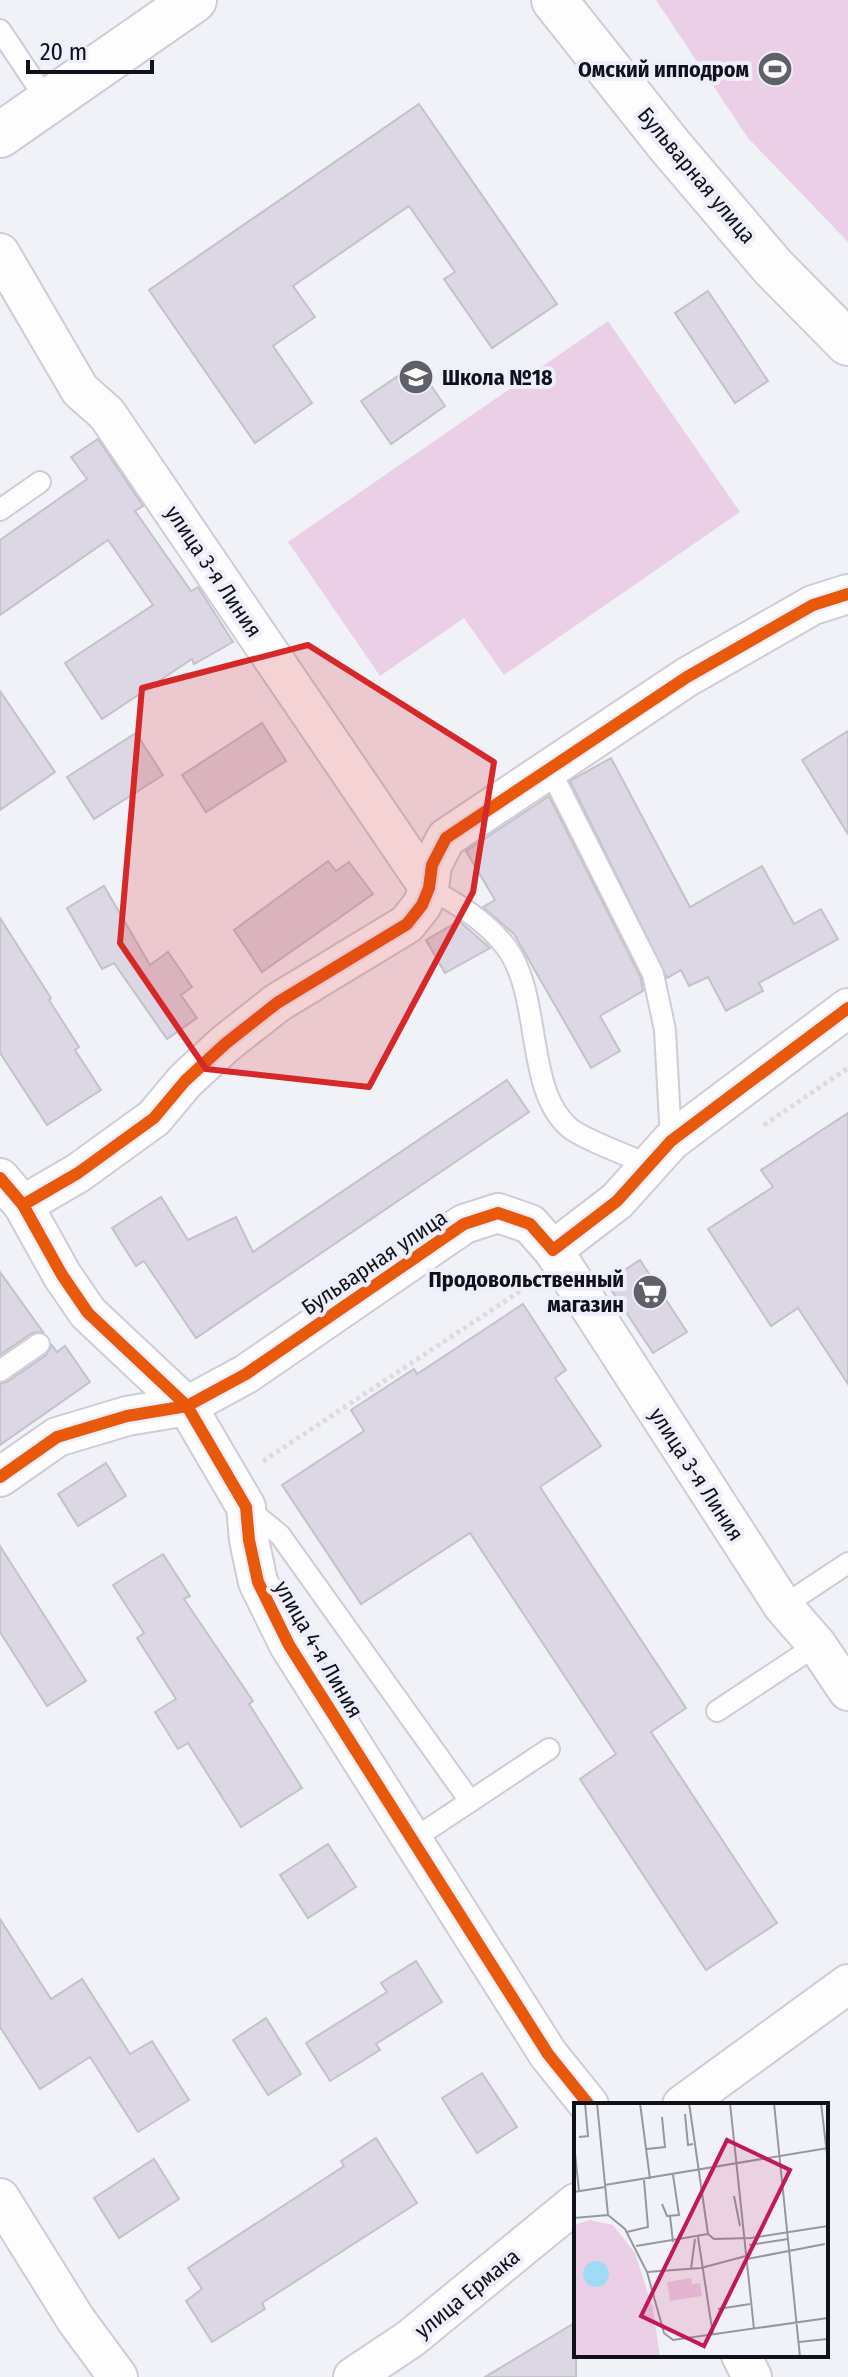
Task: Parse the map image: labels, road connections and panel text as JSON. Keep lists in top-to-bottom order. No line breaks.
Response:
{"streets":{"main road":["Бульварная улица"],"street":["улица 3-я Линия","улица 4-я Линия","улица Ермака"]},"crossings":[["Бульварная улица","улица 3-я Линия"],["Бульварная улица","улица 4-я Линия"]],"places":{"sports":["Омский ипподром"],"school or university":["Школа №18"],"supermarket":["Продовольственный магазин"]},"scale_bar":"20 m"}
